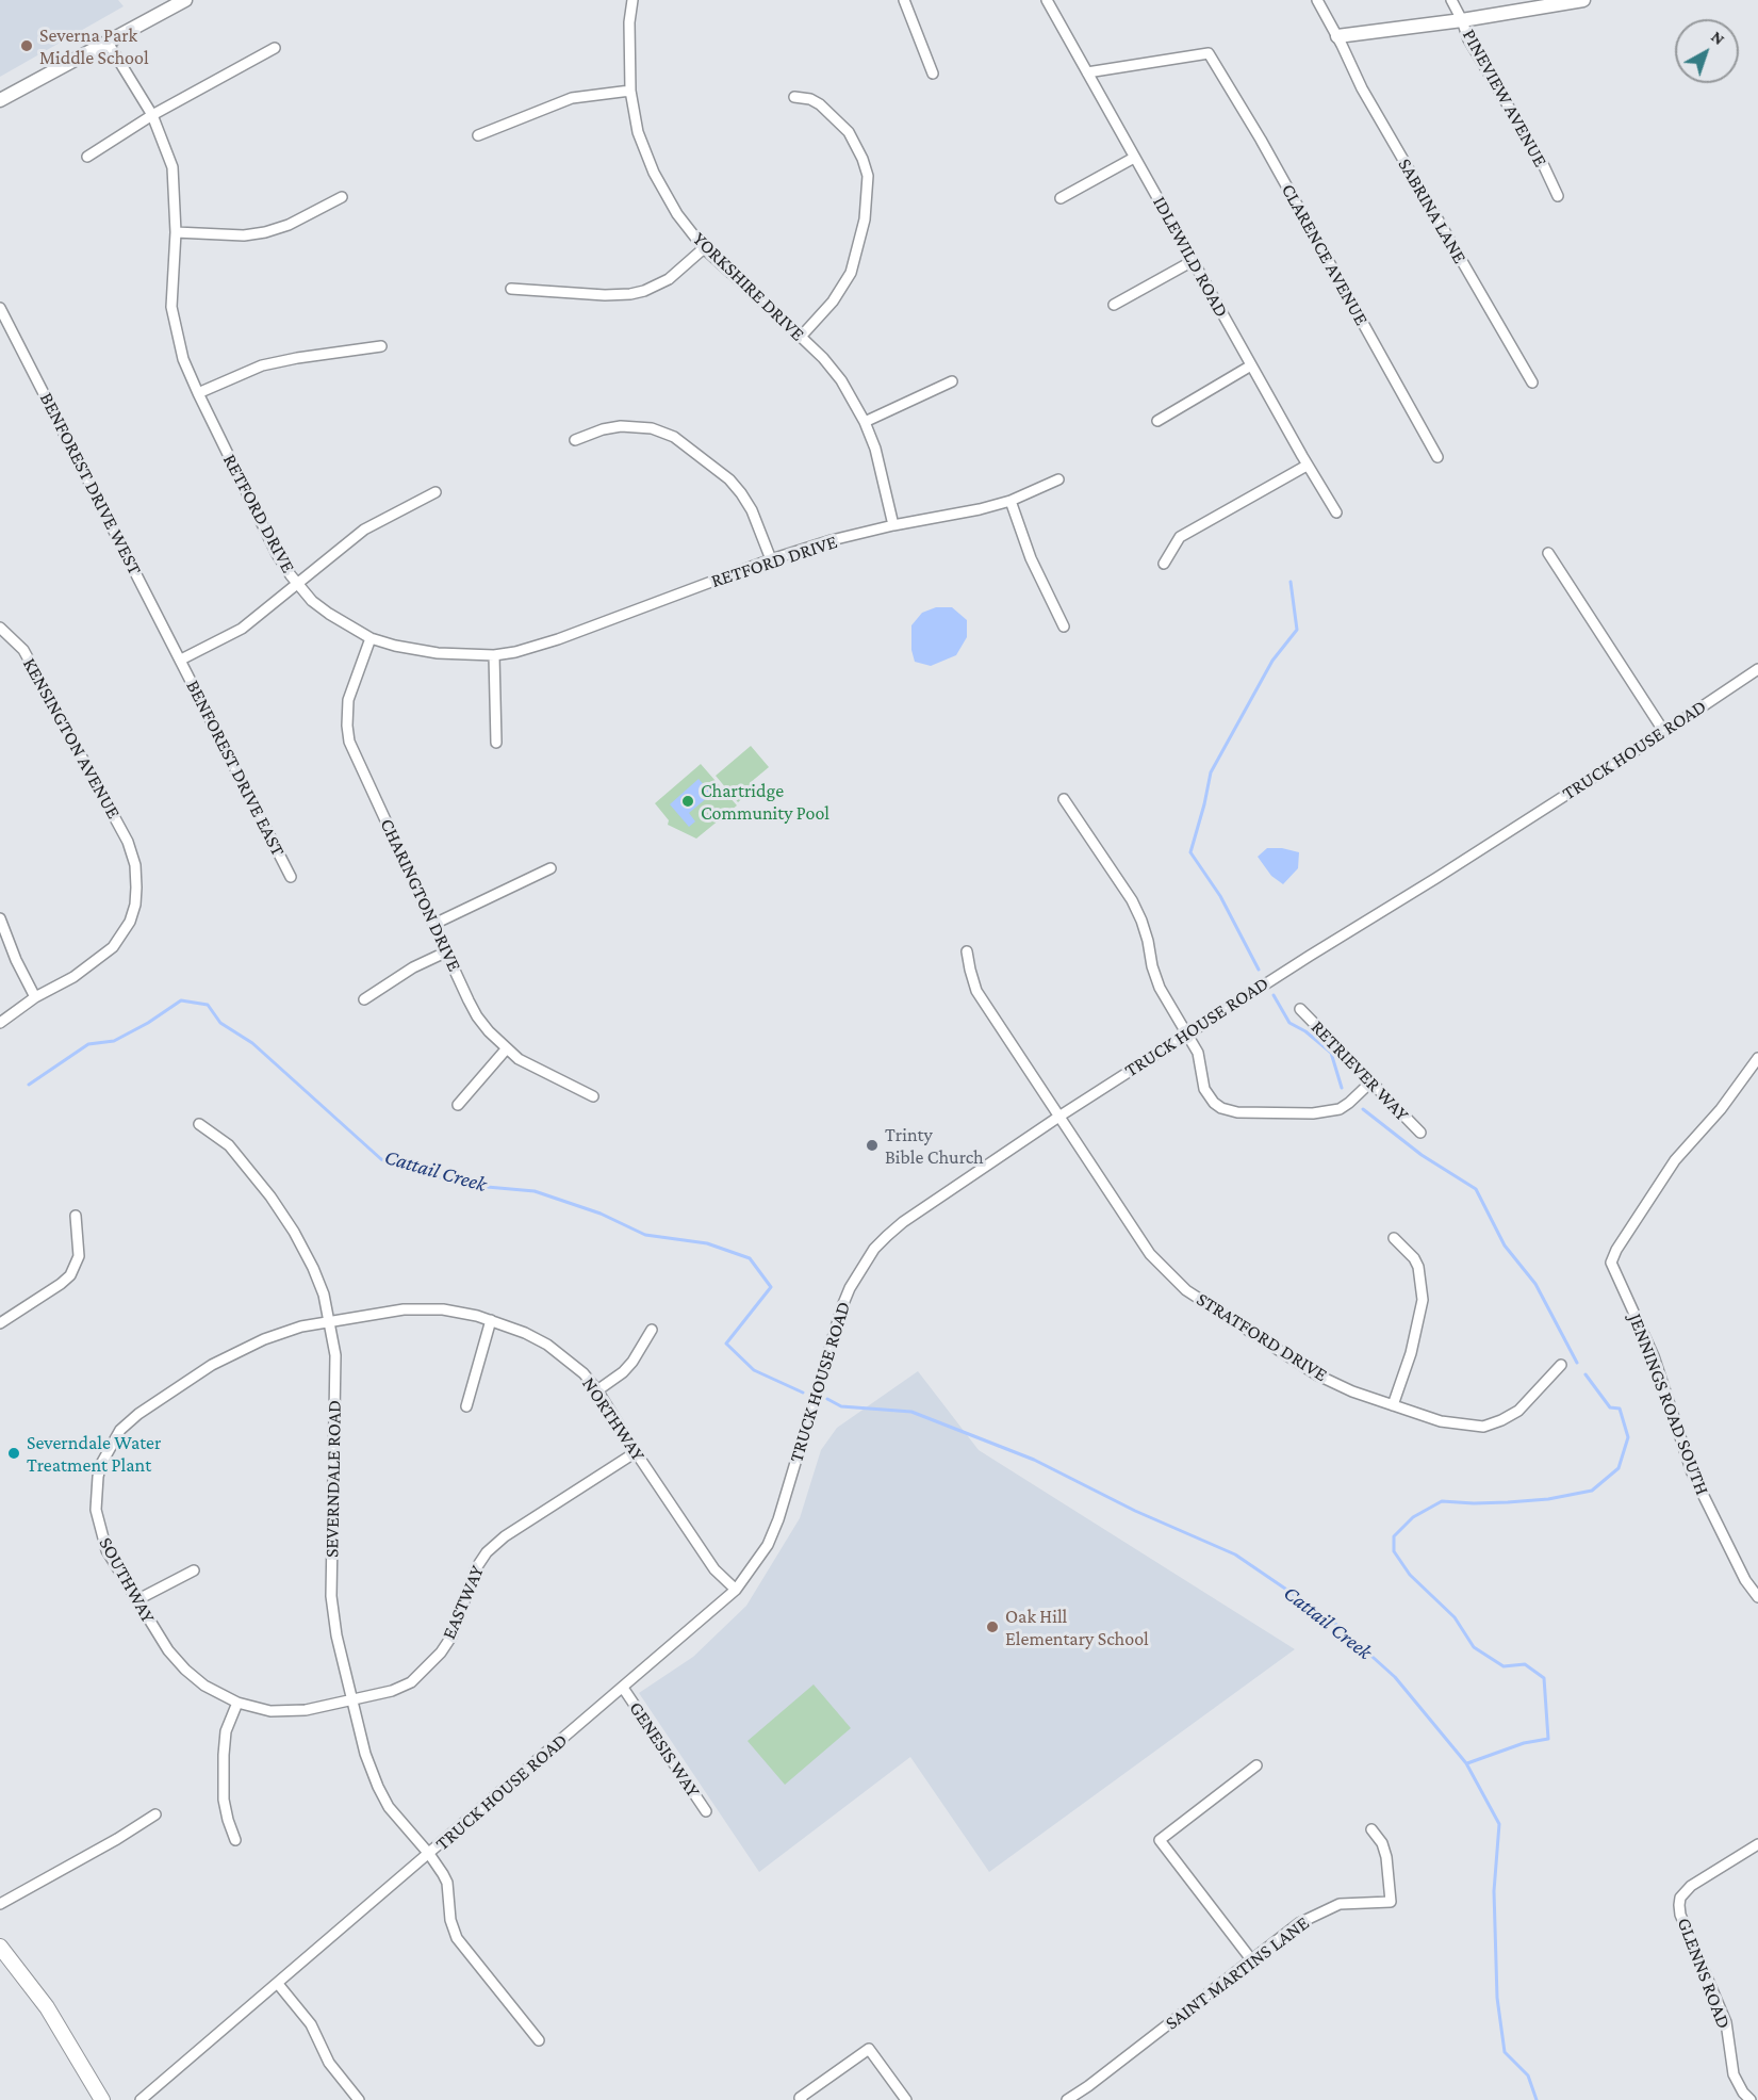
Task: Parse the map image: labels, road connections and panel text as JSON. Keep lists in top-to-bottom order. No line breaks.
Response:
{"streets":{"street":["PINEVIEW AVENUE","SABRINA LANE","CLARENCE AVENUE","IDLEWILD ROAD","YORKSHIRE DRIVE","BENFOREST DRIVE WEST","RETFORD DRIVE","KENSINGTON AVENUE","TRUCK HOUSE ROAD","BENFOREST DRIVE EAST","CHARINGTON DRIVE","RETRIEVER WAY","STRATFORD DRIVE","JENNINGS ROAD SOUTH","NORTHWAY","SEVERNDALE ROAD","SOUTHWAY","EASTWAY","GENESIS WAY","SAINT MARTINS LANE","GLENNS ROAD"]},"crossings":[["CLARENCE AVENUE","IDLEWILD ROAD"],["YORKSHIRE DRIVE","RETFORD DRIVE"],["BENFOREST DRIVE WEST","BENFOREST DRIVE EAST"],["RETFORD DRIVE","CHARINGTON DRIVE"],["TRUCK HOUSE ROAD","STRATFORD DRIVE"],["TRUCK HOUSE ROAD","NORTHWAY"],["TRUCK HOUSE ROAD","SEVERNDALE ROAD"],["TRUCK HOUSE ROAD","GENESIS WAY"],["NORTHWAY","SEVERNDALE ROAD"],["NORTHWAY","SOUTHWAY"],["NORTHWAY","EASTWAY"],["SEVERNDALE ROAD","SOUTHWAY"],["SEVERNDALE ROAD","EASTWAY"],["SOUTHWAY","EASTWAY"]],"water":["Cattail Creek"],"places":["Severna Park Middle School","Chartridge Community Pool","Trinty Bible Church","Severndale Water Treatment Plant","Oak Hill Elementary School"],"north":"top right"}
